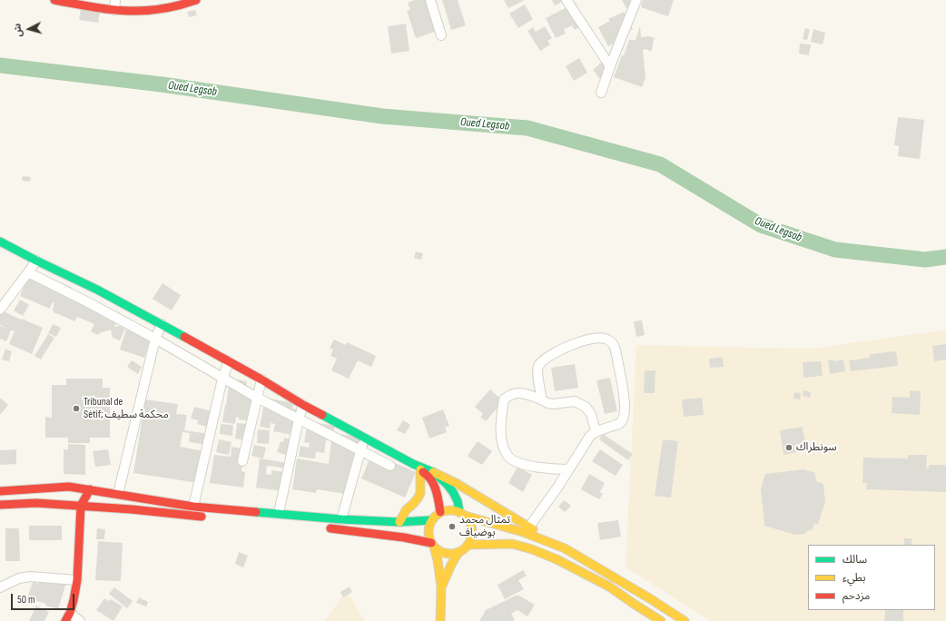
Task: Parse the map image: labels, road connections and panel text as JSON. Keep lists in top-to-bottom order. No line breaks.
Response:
{"water":["Oued Legsob"],"places":["Tribunal de Sétif; محكمة سطيف","سونطراك","تمثال محمد بوضياف"],"legend":["سالك","بطيء","مزدحم"],"scale_bar":"50 m","north":"left"}
